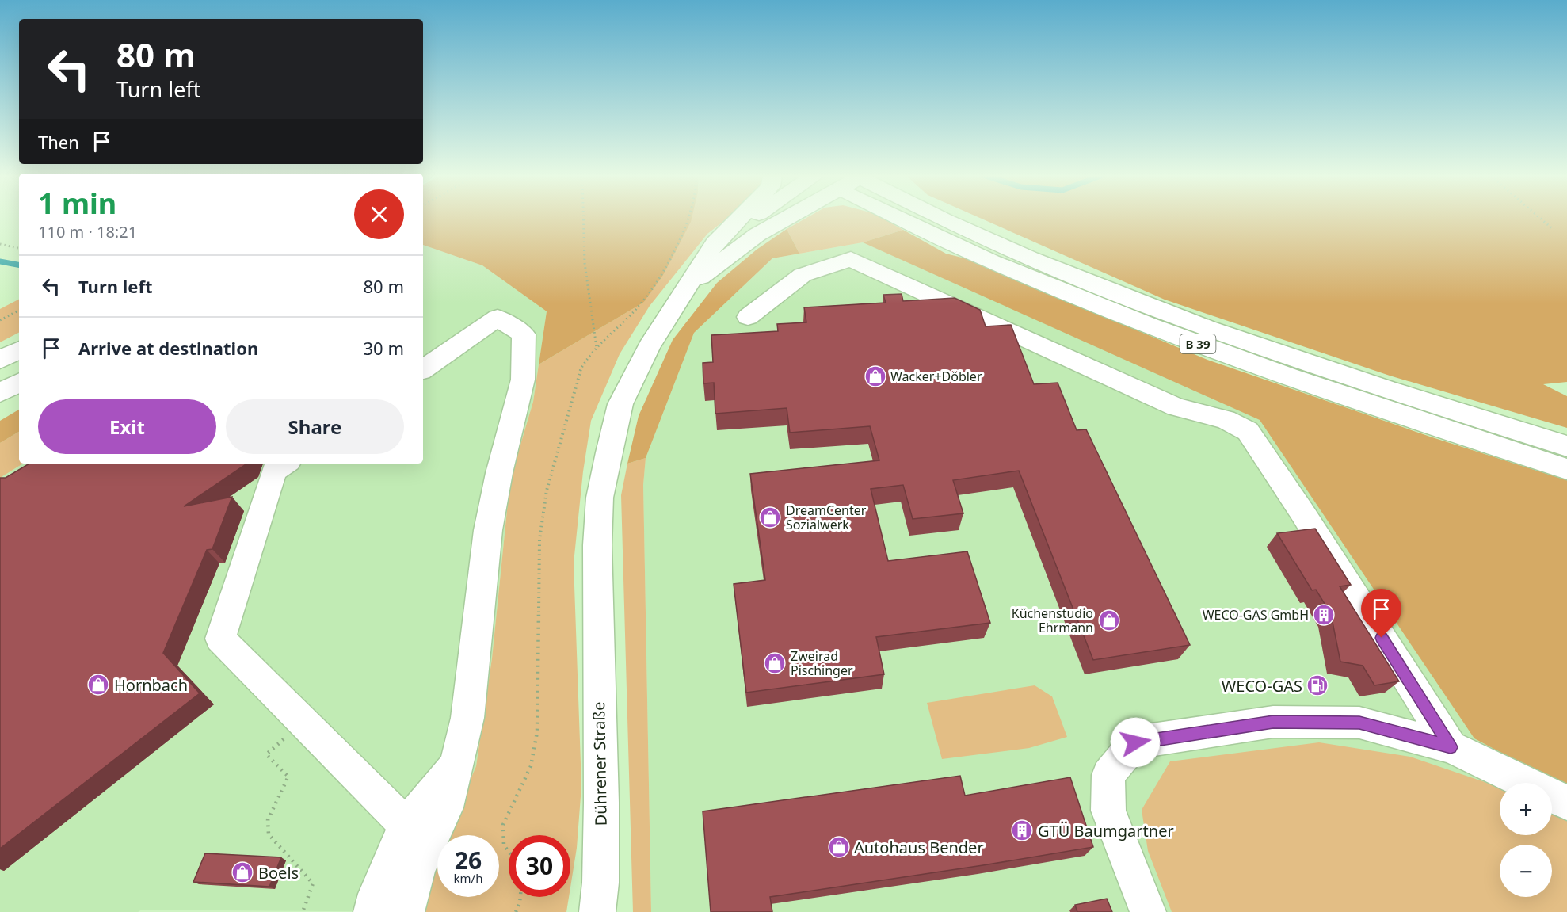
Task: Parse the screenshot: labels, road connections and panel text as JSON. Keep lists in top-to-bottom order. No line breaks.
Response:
{"streets":{"main road":["B 39","Dührener Straße"]},"places":{"shop":["Wacker+Döbler","DreamCenter Sozialwerk","Küchenstudio Ehrmann","Zweirad Pischinger","Hornbach","Autohaus Bender","Boels"],"building":["WECO-GAS GmbH","GTÜ Baumgartner"],"fuel station":["WECO-GAS"]},"page":{"turn":["80 m","Turn left"],"then":"Then","heading":["1 min","110 m · 18:21"],"list":[{"name":"Turn left","value":"80 m"},{"name":"Arrive at destination","value":"30 m"}],"buttons":["Exit","Share"],"map_buttons":["+","−"],"speed":"26 km/h","limit":"30"}}
